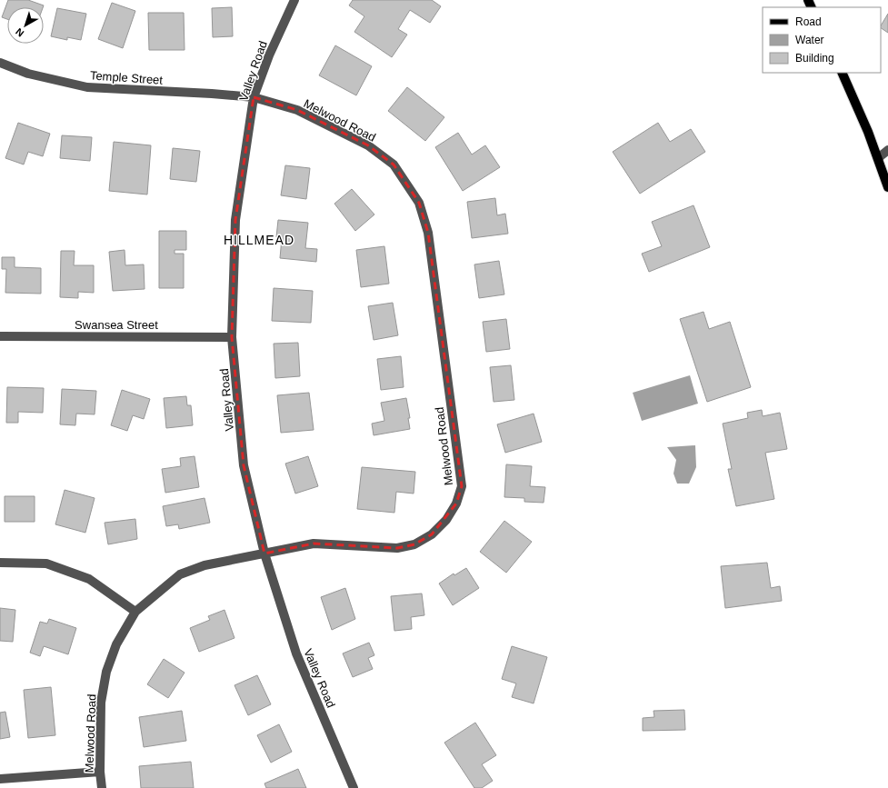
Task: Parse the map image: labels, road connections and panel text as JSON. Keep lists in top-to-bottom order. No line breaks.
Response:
{"streets":{"street":["Valley Road","Temple Street","Melwood Road","Swansea Street"]},"crossings":[["Valley Road","Temple Street"],["Valley Road","Melwood Road"],["Valley Road","Swansea Street"],["Temple Street","Melwood Road"]],"districts":["HILLMEAD"],"legend":["Road","Water","Building"],"north":"bottom left"}
